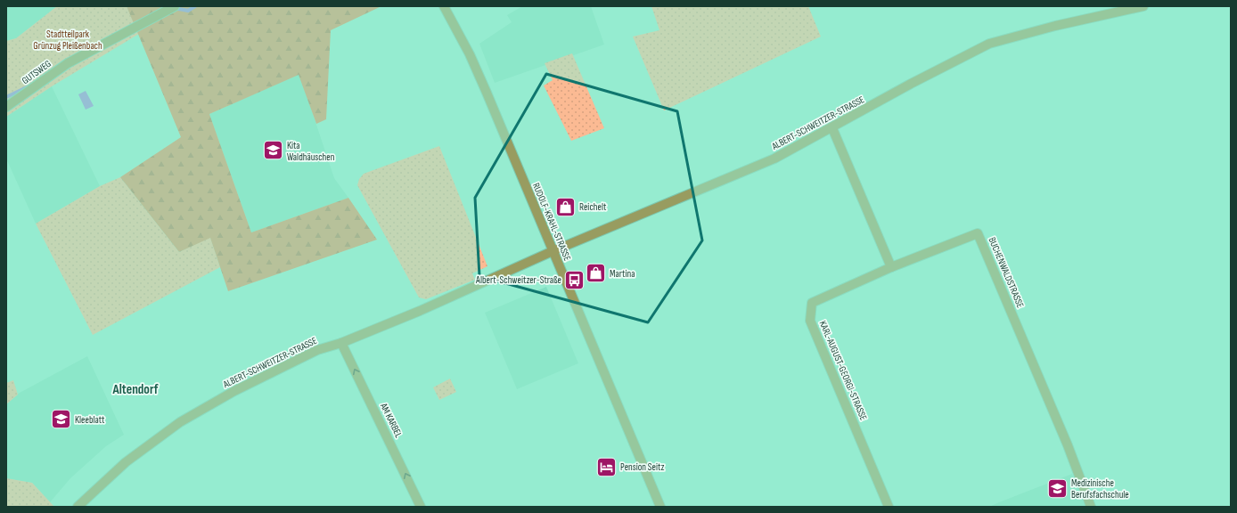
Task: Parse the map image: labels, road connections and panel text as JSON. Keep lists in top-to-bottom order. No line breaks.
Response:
{"streets":{"street":["GUTSWEG","ALBERT-SCHWEITZER-STRASSE","RUDOLF-KRAHL-STRASSE","BUCHENWALDSTRASSE","KARL-AUGUST-GEORGI-STRASSE","AM KARBEL"]},"crossings":[["ALBERT-SCHWEITZER-STRASSE","RUDOLF-KRAHL-STRASSE"],["ALBERT-SCHWEITZER-STRASSE","AM KARBEL"],["BUCHENWALDSTRASSE","KARL-AUGUST-GEORGI-STRASSE"]],"one_way":["AM KARBEL"],"districts":["Altendorf"],"parks":["Stadtteilpark Grünzug Pleißenbach"],"places":{"school or university":["Kita Waldhäuschen","Kleeblatt","Medizinische Berufsfachschule"],"shop":["Reichelt","Martina"],"bus stop":["Albert-Schweitzer-Straße"],"hotel":["Pension Seitz"]}}
